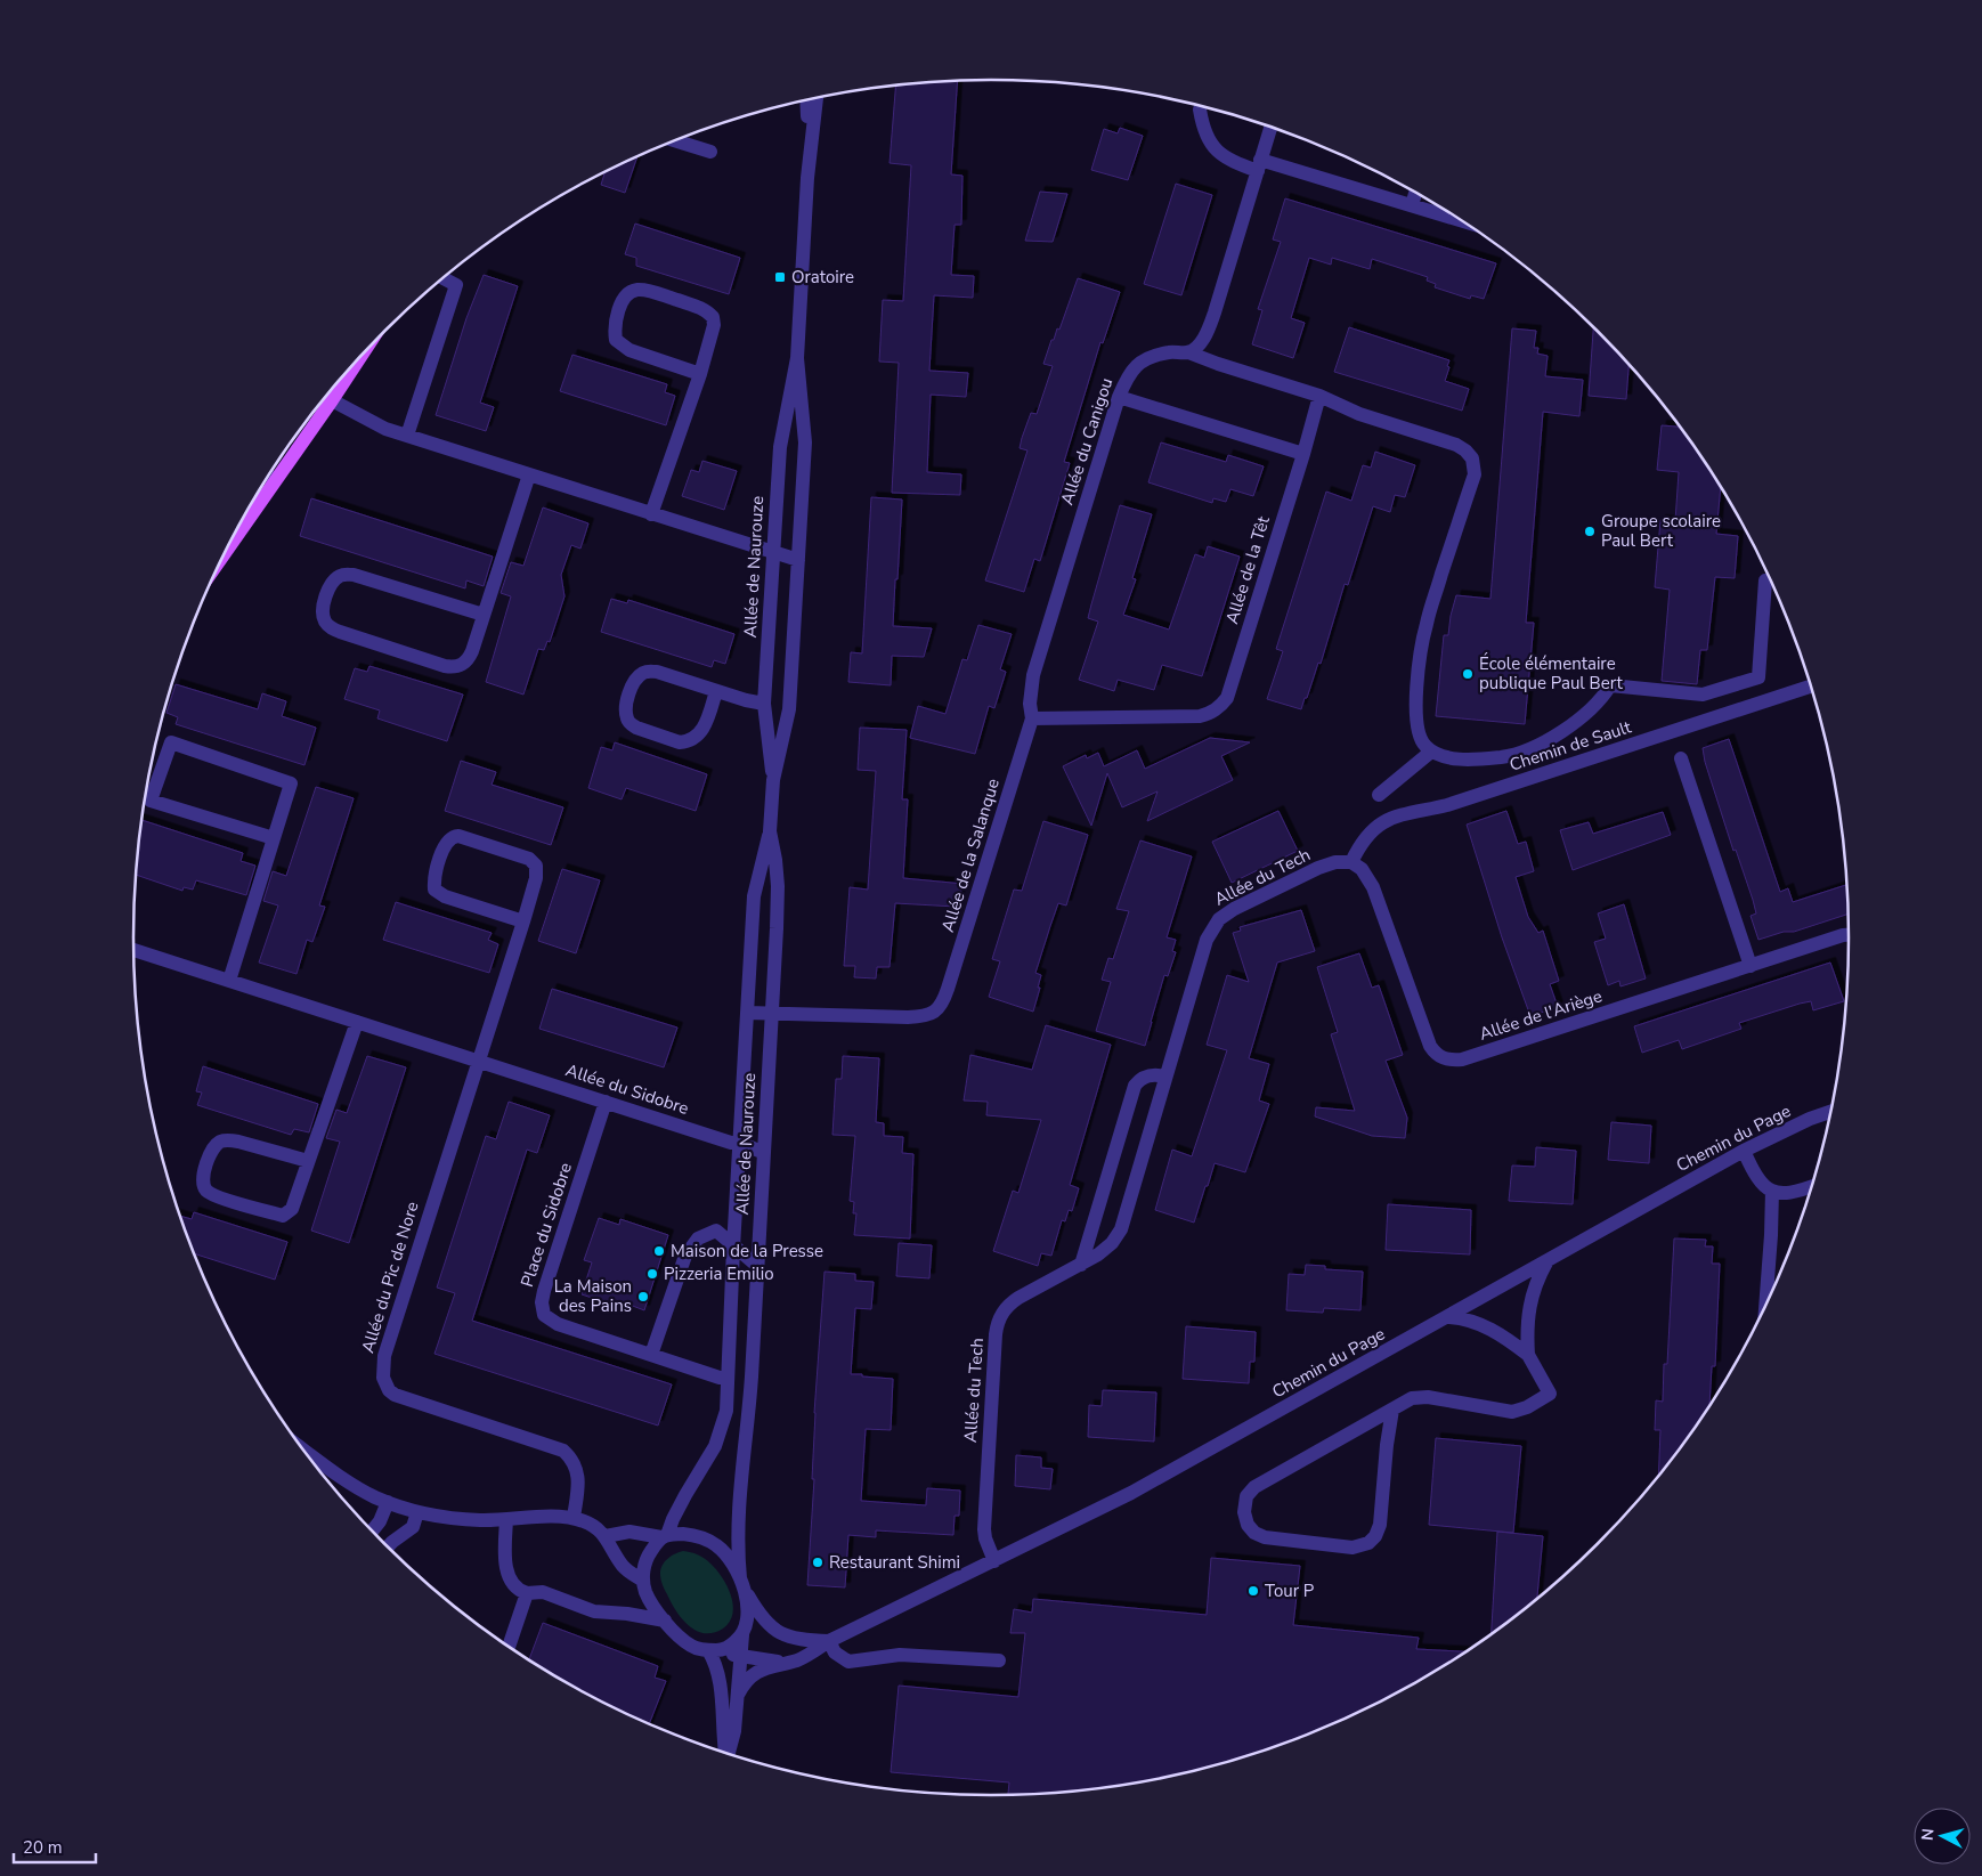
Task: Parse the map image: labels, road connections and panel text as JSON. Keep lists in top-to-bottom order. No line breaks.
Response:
{"streets":{"street":["Allée du Canigou","Allée de Naurouze","Allée de la Têt","Chemin de Sault","Allée de la Salanque","Allée du Tech","Allée de l'Ariège","Allée du Sidobre","Chemin du Page","Place du Sidobre","Allée du Pic de Nore"]},"crossings":[["Allée du Canigou","Allée de la Têt"],["Allée du Canigou","Allée de la Salanque"],["Allée de Naurouze","Allée de la Salanque"],["Allée de Naurouze","Allée du Sidobre"],["Allée de Naurouze","Chemin du Page"],["Allée de la Têt","Allée de la Salanque"],["Chemin de Sault","Allée du Tech"],["Chemin de Sault","Allée de l'Ariège"],["Allée du Tech","Allée de l'Ariège"],["Allée du Tech","Chemin du Page"],["Allée du Sidobre","Place du Sidobre"],["Allée du Sidobre","Allée du Pic de Nore"]],"places":{"transit":["Oratoire"],"other":["Groupe scolaire Paul Bert","École élémentaire publique Paul Bert","Maison de la Presse","Pizzeria Emilio","La Maison des Pains","Restaurant Shimi","Tour P"]},"scale_bar":"20 m","north":"left"}
